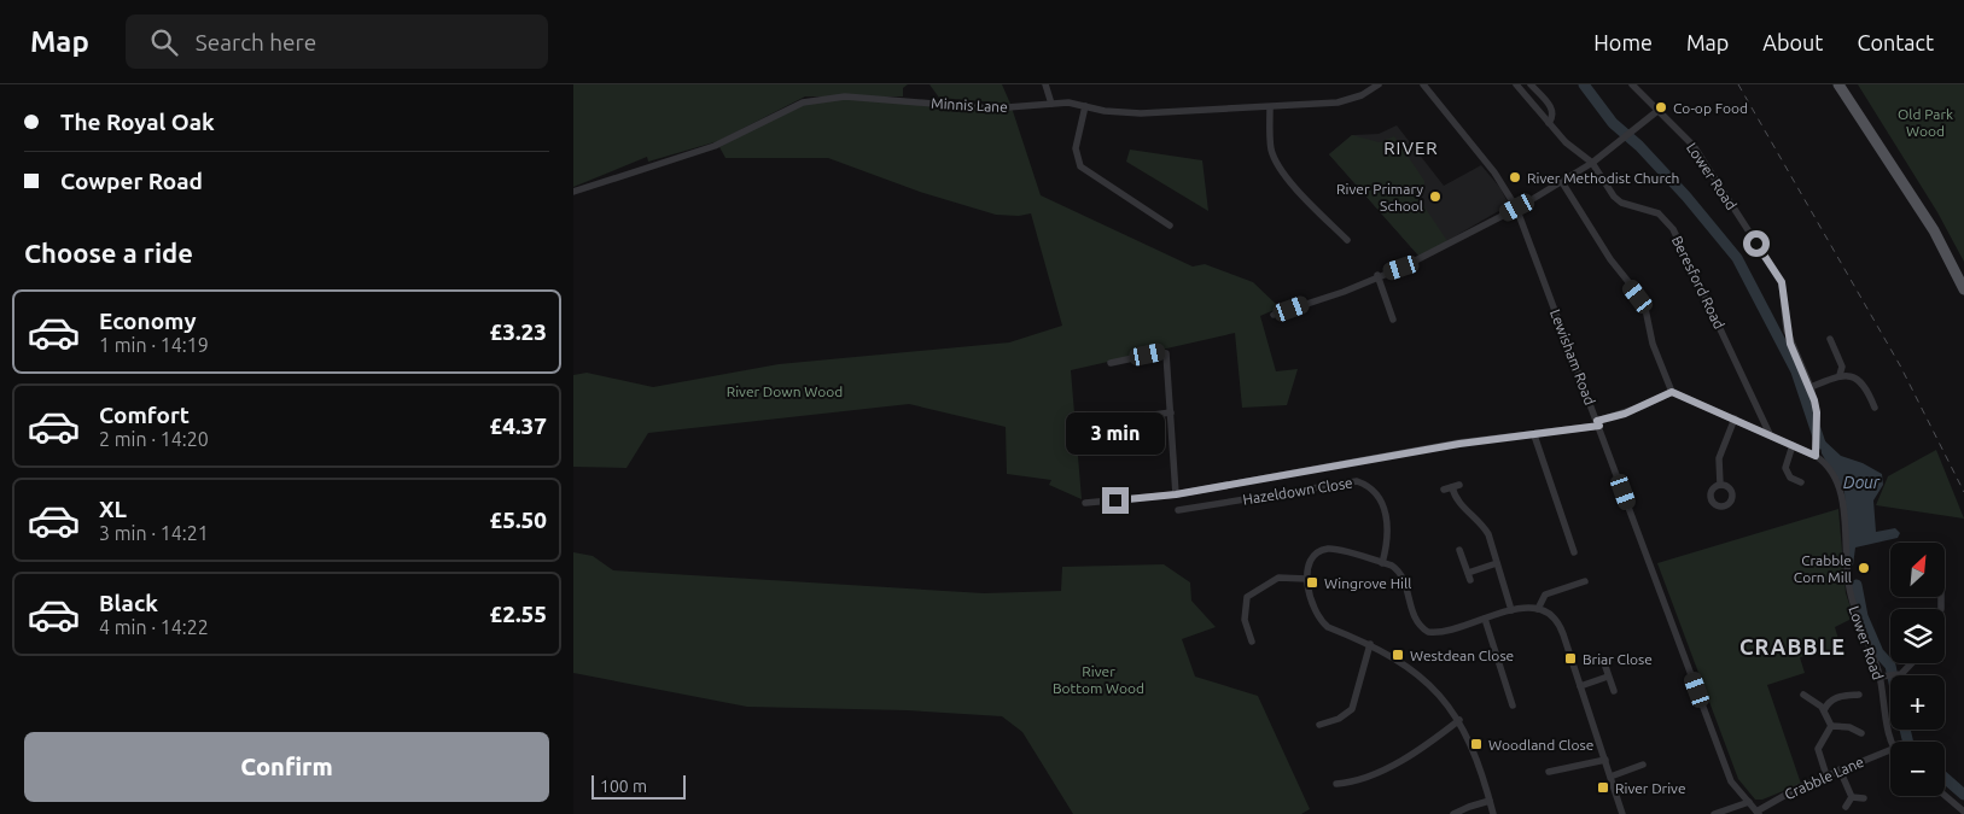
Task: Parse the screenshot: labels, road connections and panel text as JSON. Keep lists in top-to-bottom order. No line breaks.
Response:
{"streets":{"street":["Minnis Lane","Lower Road","Beresford Road","Lewisham Road","Hazeldown Close","Crabble Lane"]},"crossings":[["Lewisham Road","Crabble Lane"]],"districts":["RIVER","CRABBLE"],"water":["Dour"],"parks":["Old Park Wood","River Down Wood","River Bottom Wood"],"places":{"other":["Co-op Food","River Methodist Church","River Primary School","Crabble Corn Mill"],"transit":["Wingrove Hill","Westdean Close","Briar Close","Woodland Close","River Drive"]},"scale_bar":"100 m","north":"top right","page":{"header":"Map","search":"Search here","nav":["Home","Map","About","Contact"],"banner":["The Royal Oak","Cowper Road"],"heading":"Choose a ride","list":[{"name":"Economy","note":"1 min · 14:19","value":"£3.23"},{"name":"Comfort","note":"2 min · 14:20","value":"£4.37"},{"name":"XL","note":"3 min · 14:21","value":"£5.50"},{"name":"Black","note":"4 min · 14:22","value":"£2.55"}],"bubble":"3 min","map_buttons":["+","−"],"buttons":"Confirm","scale":"100 m"}}
